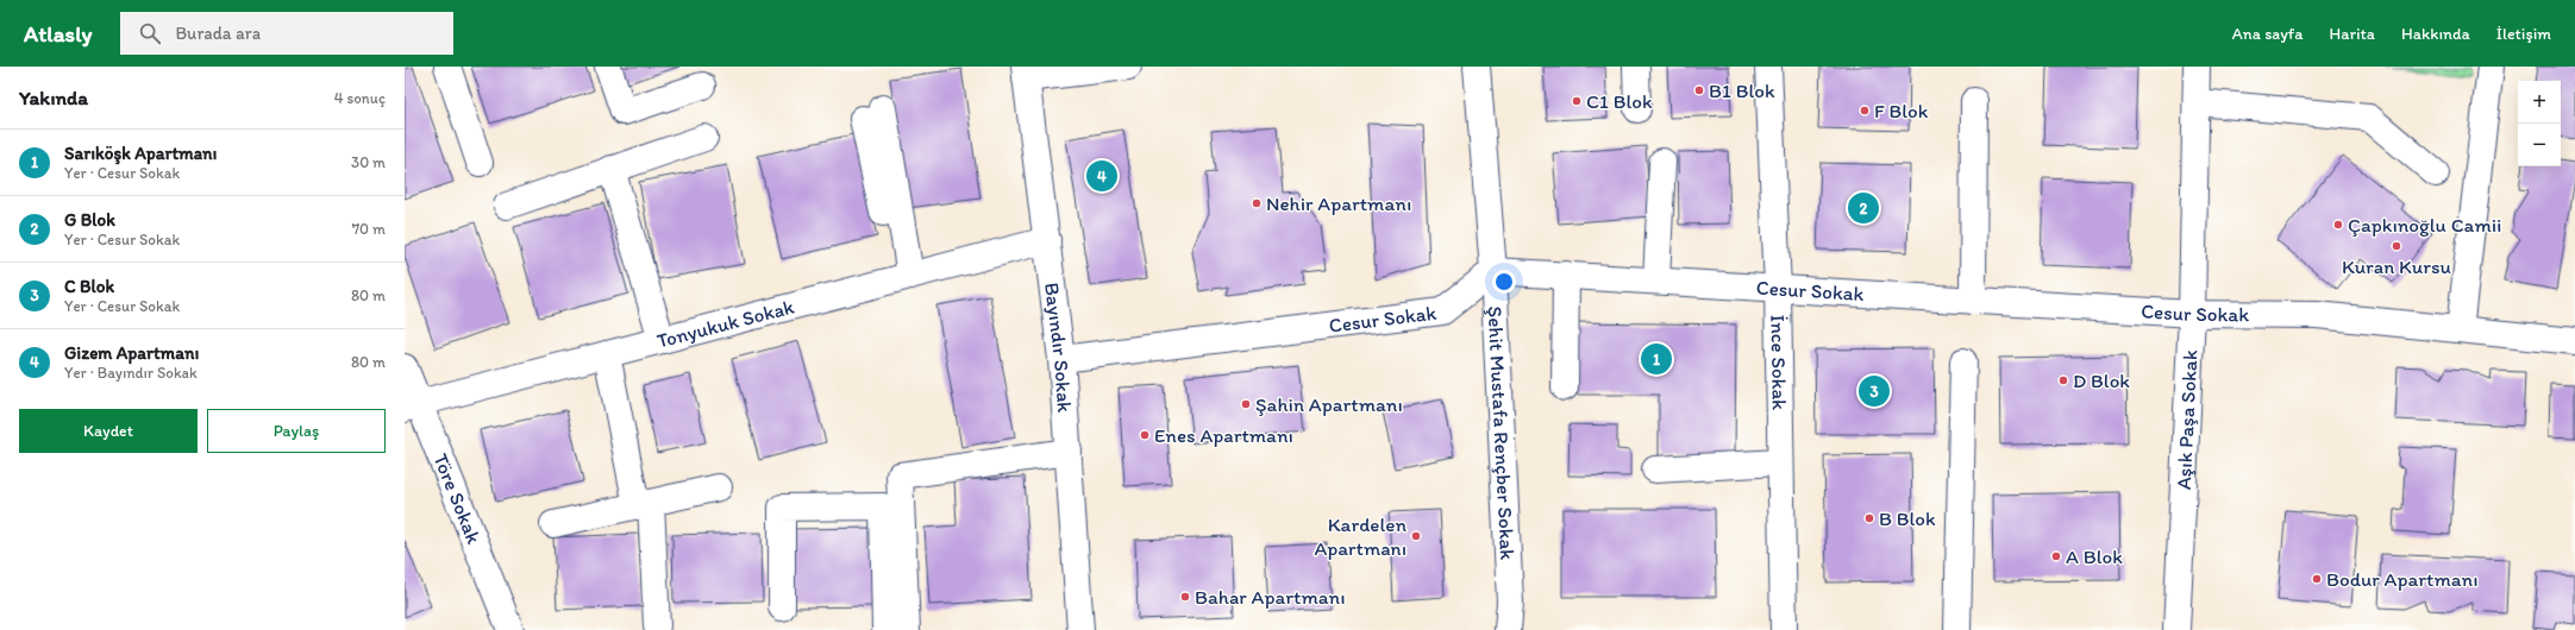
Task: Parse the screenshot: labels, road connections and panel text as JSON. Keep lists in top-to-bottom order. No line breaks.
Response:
{"streets":{"street":["Cesur Sokak","Tonyukuk Sokak","Bayındır Sokak","İnce Sokak","Aşık Paşa Sokak","Şehit Mustafa Rençber Sokak","Töre Sokak"]},"crossings":[["Cesur Sokak","Bayındır Sokak"],["Cesur Sokak","İnce Sokak"],["Cesur Sokak","Aşık Paşa Sokak"],["Cesur Sokak","Şehit Mustafa Rençber Sokak"],["Tonyukuk Sokak","Bayındır Sokak"],["Tonyukuk Sokak","Töre Sokak"]],"places":["B1 Blok","C1 Blok","F Blok","Nehir Apartmanı","Çapkınoğlu Camii","Kuran Kursu","D Blok","Şahin Apartmanı","Enes Apartmanı","B Blok","Kardelen Apartmanı","A Blok","Bodur Apartmanı","Bahar Apartmanı"],"page":{"header":"Atlasly","search":"Burada ara","nav":["Ana sayfa","Harita","Hakkında","İletişim"],"heading":["Yakında","4 sonuç"],"map_buttons":["+","−"],"list":[{"mark":"1","name":"Sarıköşk Apartmanı","note":"Yer · Cesur Sokak","value":"30 m"},{"mark":"2","name":"G Blok","note":"Yer · Cesur Sokak","value":"70 m"},{"mark":"3","name":"C Blok","note":"Yer · Cesur Sokak","value":"80 m"},{"mark":"4","name":"Gizem Apartmanı","note":"Yer · Bayındır Sokak","value":"80 m"}],"pins":["4","2","1","3"],"buttons":["Kaydet","Paylaş"]}}
